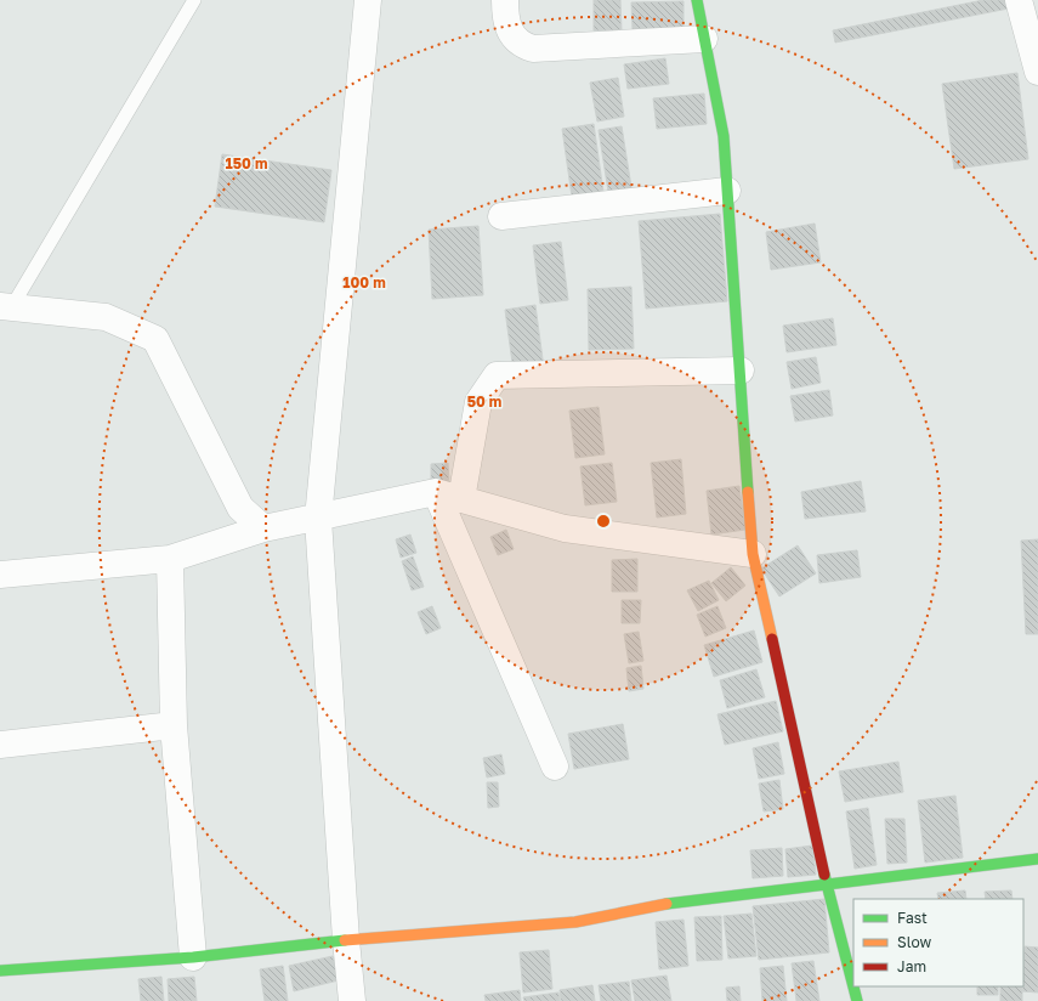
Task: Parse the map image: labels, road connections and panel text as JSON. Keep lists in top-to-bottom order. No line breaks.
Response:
{"legend":["Fast","Slow","Jam"],"rings":["150 m","100 m","50 m"]}
